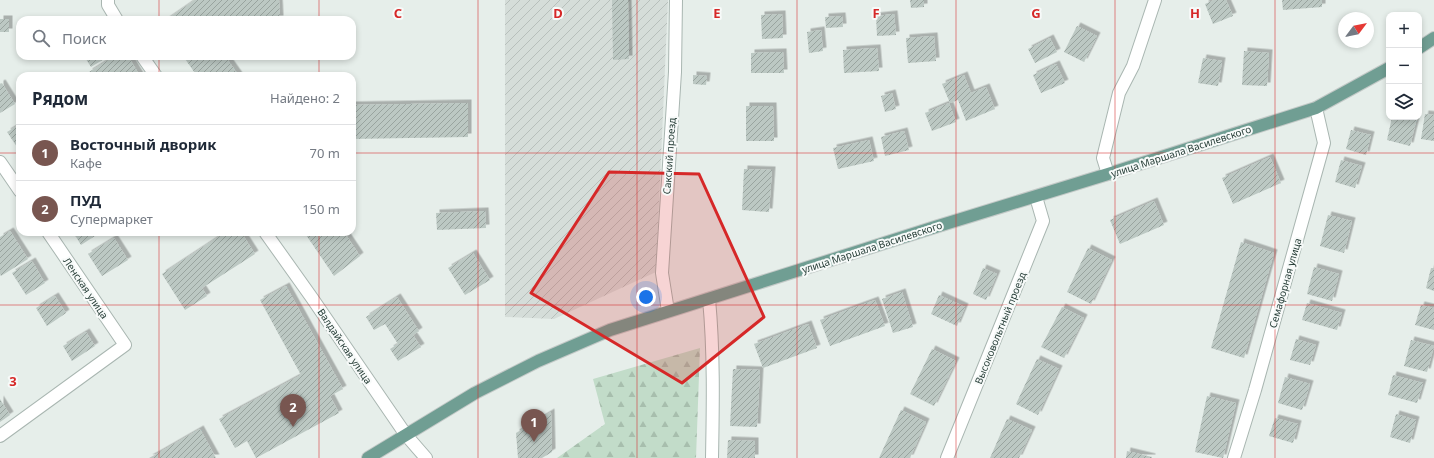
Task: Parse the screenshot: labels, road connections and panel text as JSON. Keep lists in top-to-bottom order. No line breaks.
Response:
{"streets":{"main road":["улица Маршала Василевского"],"street":["Сакский проезд","Семафорная улица","Ленская улица","Высоковольтный проезд","Валдайская улица"]},"crossings":[["улица Маршала Василевского","Сакский проезд"],["улица Маршала Василевского","Семафорная улица"],["улица Маршала Василевского","Высоковольтный проезд"],["улица Маршала Василевского","Валдайская улица"]],"north":"top right","page":{"map_buttons":["+","−"],"search":"Поиск","heading":["Рядом","Найдено: 2"],"list":[{"mark":"1","name":"Восточный дворик","note":"Кафе","value":"70 m"},{"mark":"2","name":"ПУД","note":"Супермаркет","value":"150 m"}],"pins":["2","1"]},"grid":{"columns":["C","D","E","F","G","H"],"rows":["3"]}}
